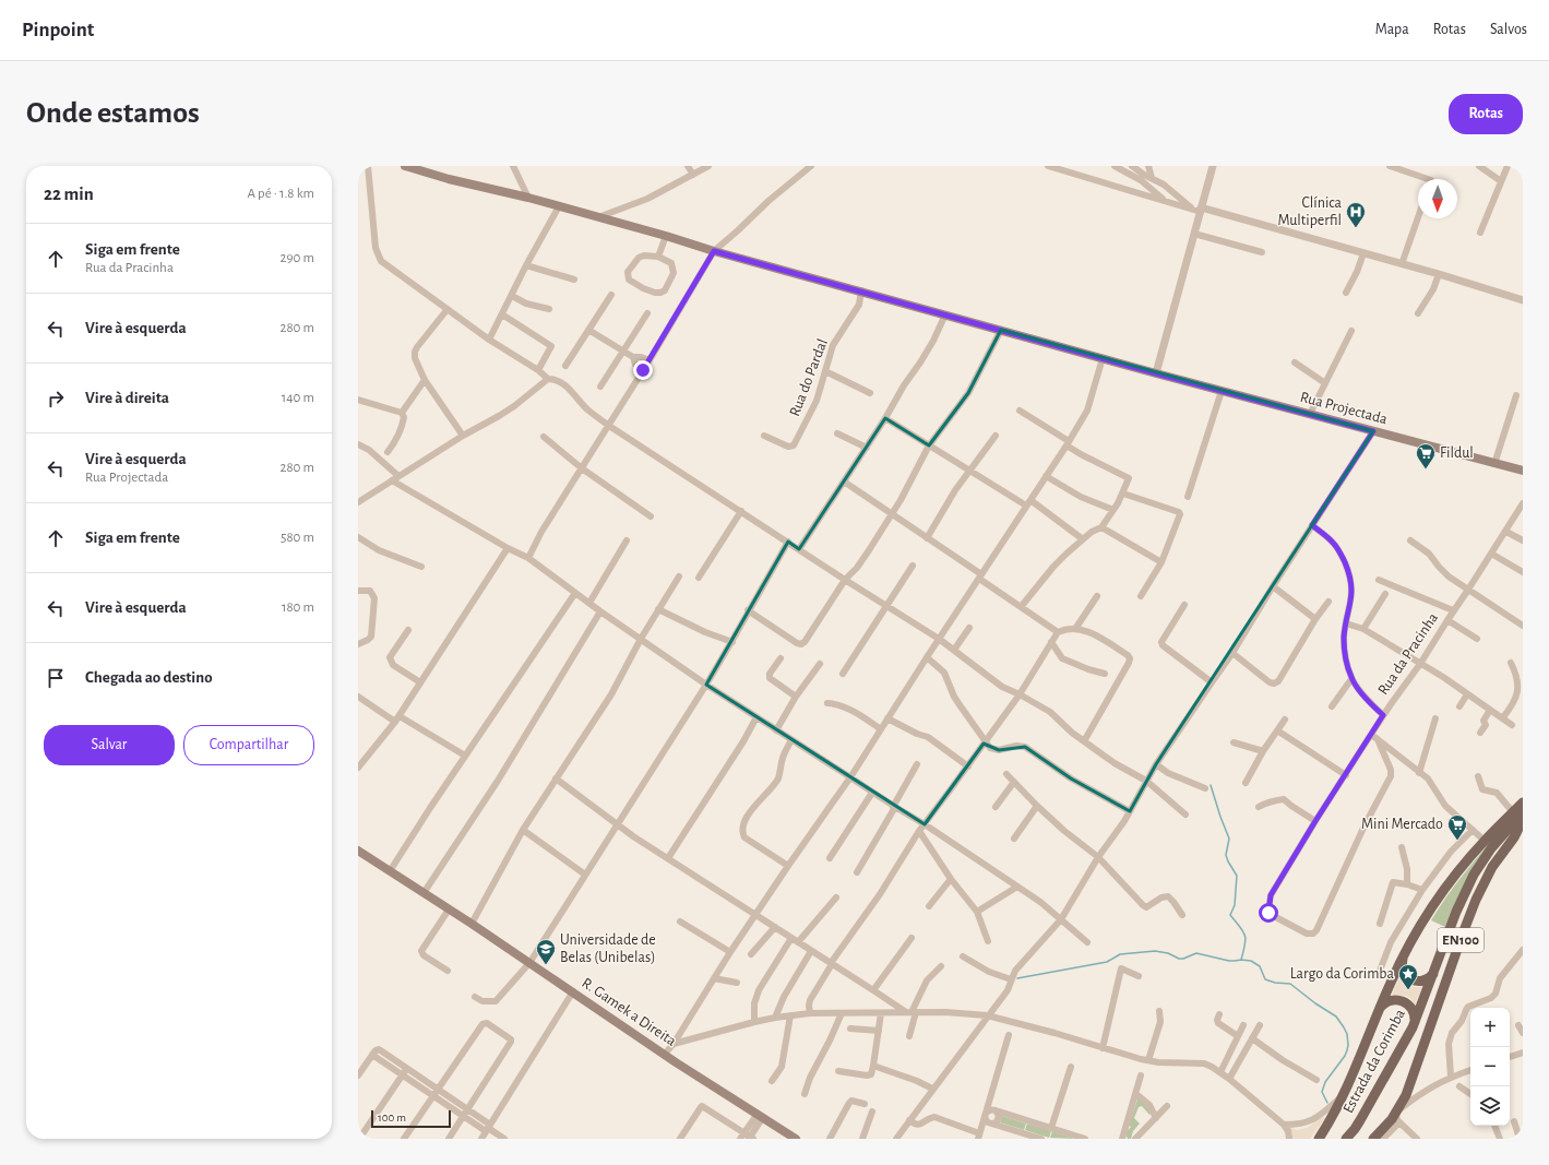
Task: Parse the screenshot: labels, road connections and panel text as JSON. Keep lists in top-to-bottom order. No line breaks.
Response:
{"streets":{"main road":["Rua Projectada","EN100","R. Gamek a Direita","Estrada da Corimba"],"street":["Rua do Pardal","Rua da Pracinha"]},"crossings":[["Rua do Pardal","Rua Projectada"],["EN100","Estrada da Corimba"]],"places":{"hospital":["Clínica Multiperfil"],"supermarket":["Fildul","Mini Mercado"],"school or university":["Universidade de Belas (Unibelas)"],"place":["Largo da Corimba"]},"scale_bar":"100 m","north":"bottom","page":{"header":"Pinpoint","nav":["Mapa","Rotas","Salvos"],"buttons":["Rotas",["Salvar","Compartilhar"]],"title":"Onde estamos","heading":["22 min","A pé · 1.8 km"],"list":[["Siga em frente","Rua da Pracinha","290 m"],["Vire à esquerda","280 m"],["Vire à direita","140 m"],["Vire à esquerda","Rua Projectada","280 m"],["Siga em frente","580 m"],["Vire à esquerda","180 m"],"Chegada ao destino"],"map_buttons":["+","−"],"scale":"100 m"}}
